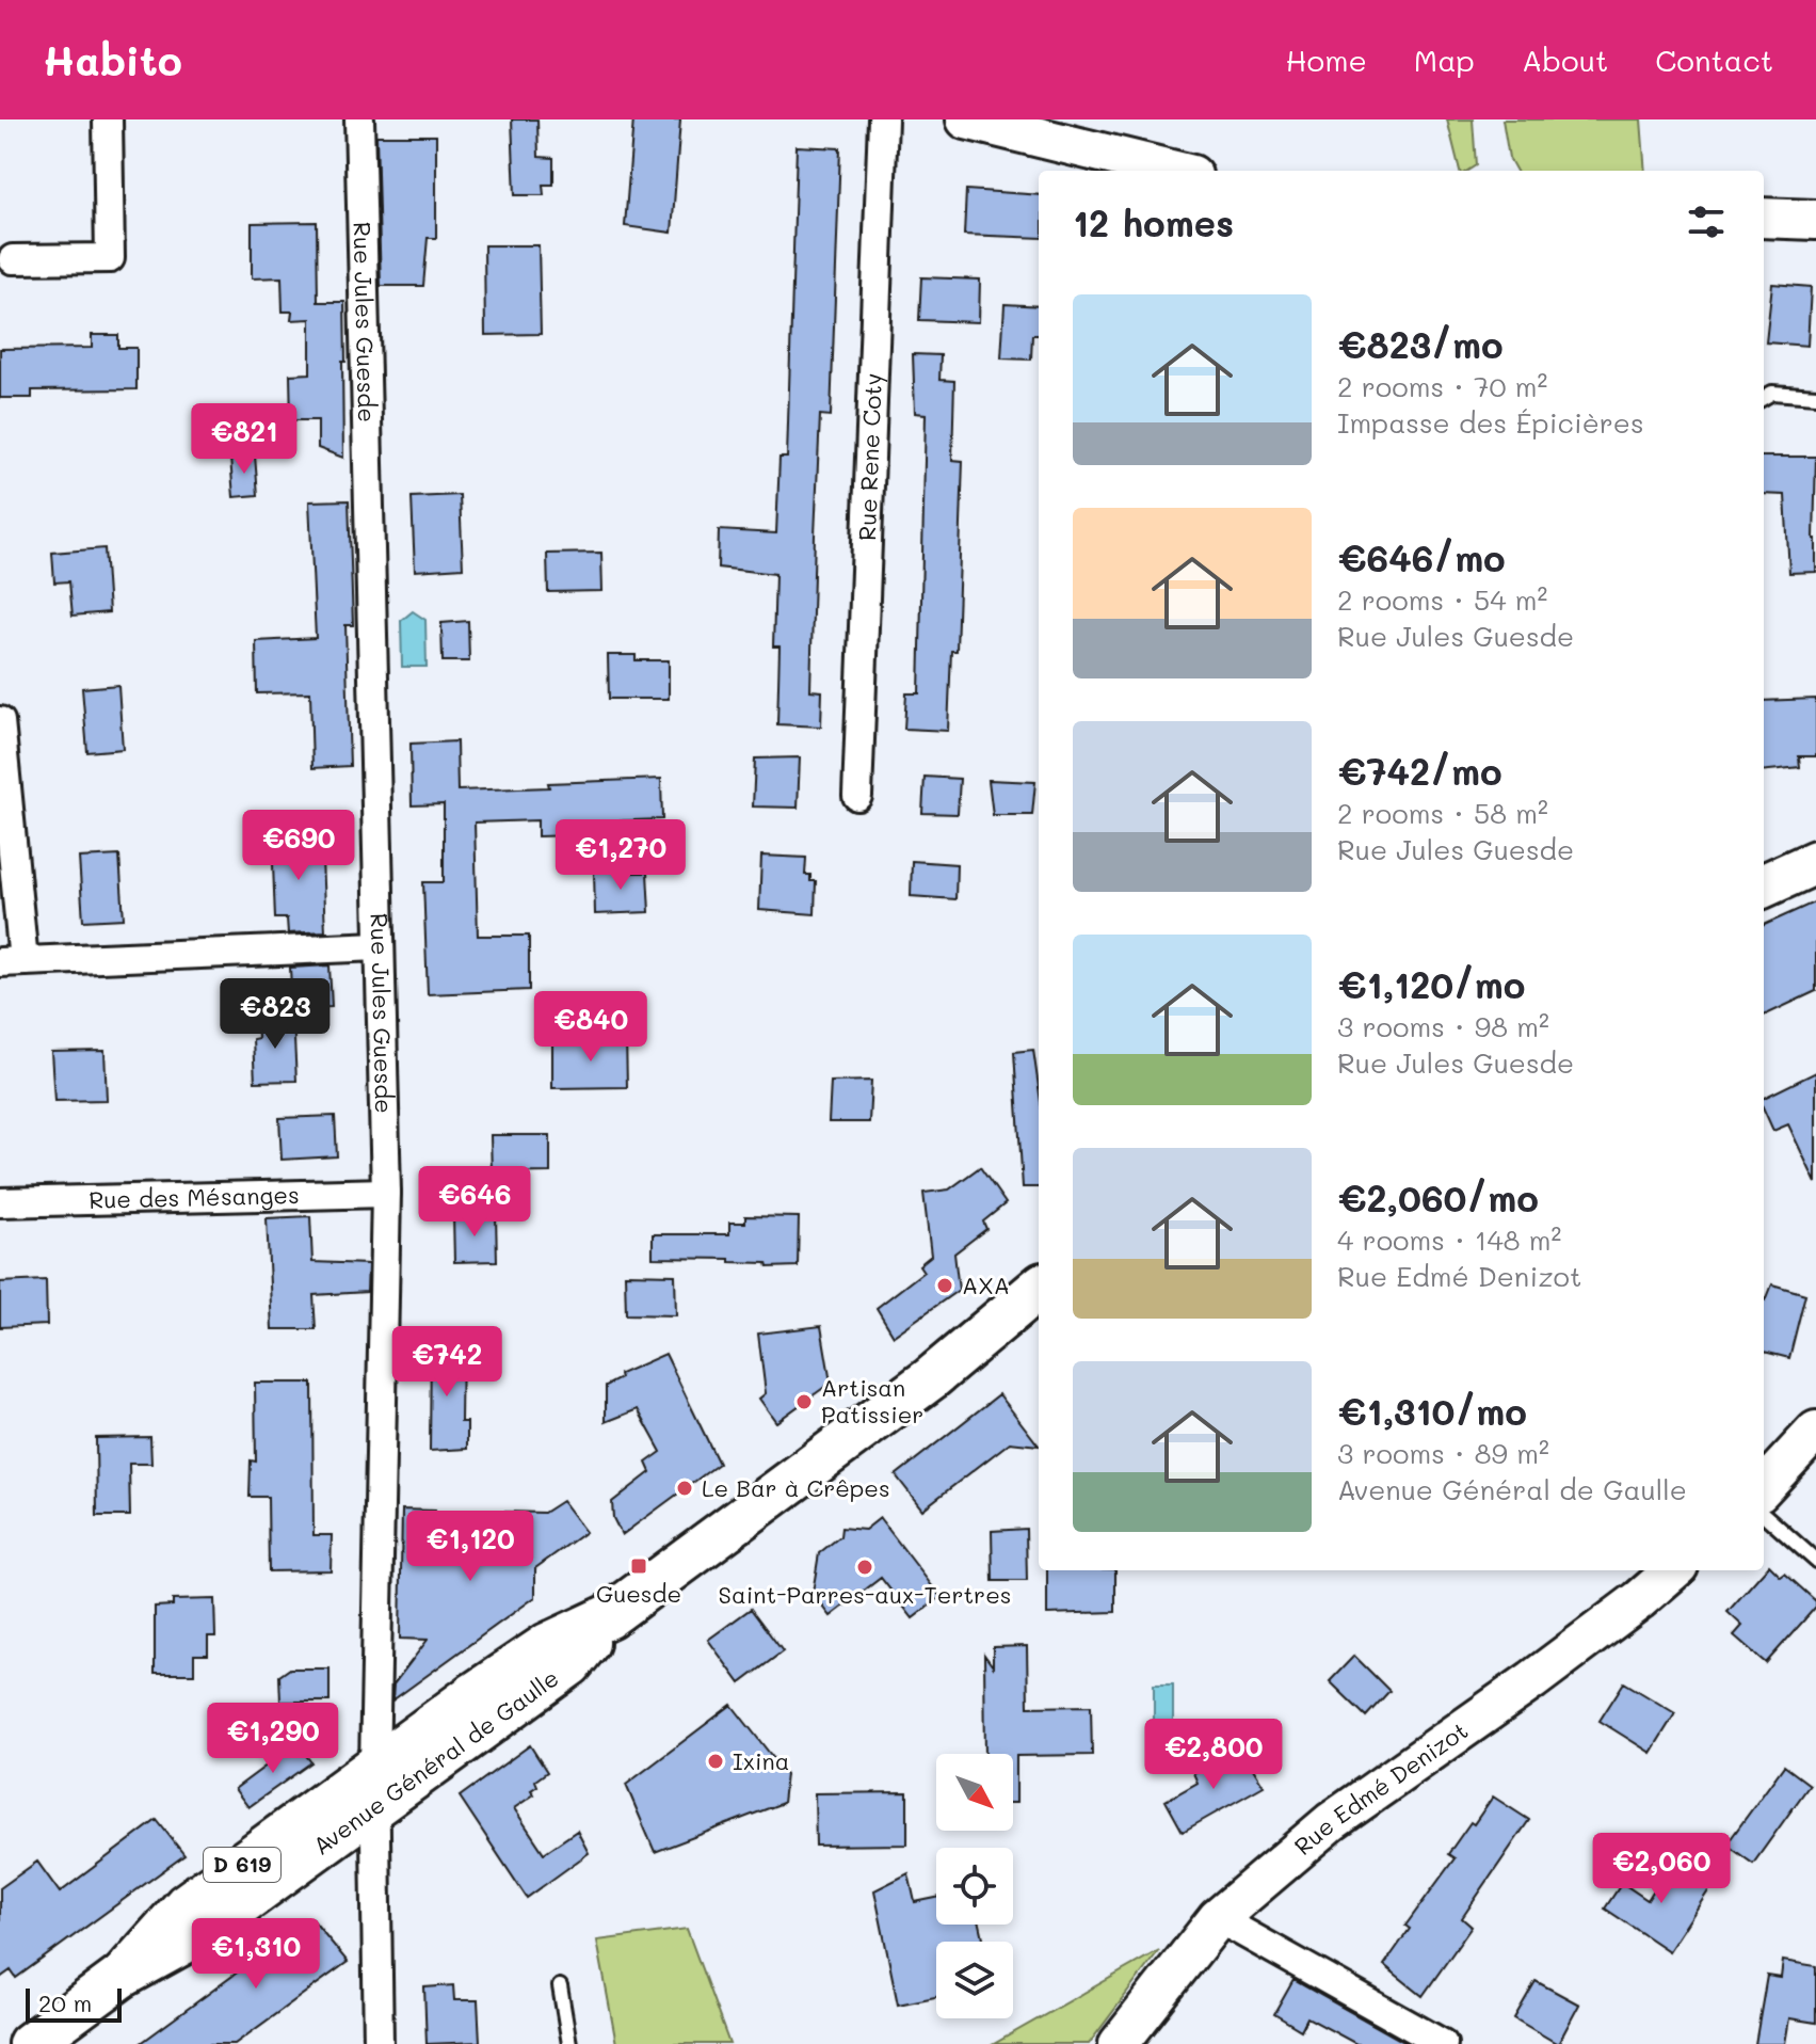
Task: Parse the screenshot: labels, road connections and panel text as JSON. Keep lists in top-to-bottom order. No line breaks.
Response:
{"streets":{"main road":["Avenue Général de Gaulle","D 619"],"street":["Rue Jules Guesde","Rue Rene Coty","Rue des Mésanges","Rue Edmé Denizot"]},"crossings":[["Rue Jules Guesde","Rue des Mésanges"],["Rue Jules Guesde","Avenue Général de Gaulle"]],"places":{"other":["AXA","Artisan Patissier","Le Bar à Crêpes","Saint-Parres-aux-Tertres","Ixina"],"transit":["Guesde"]},"scale_bar":"20 m","north":"bottom right","page":{"header":"Habito","nav":["Home","Map","About","Contact"],"heading":"12 homes","list":[{"name":"€823/mo","note":"2 rooms · 70 m² · Impasse des Épicières"},{"name":"€646/mo","note":"2 rooms · 54 m² · Rue Jules Guesde"},{"name":"€742/mo","note":"2 rooms · 58 m² · Rue Jules Guesde"},{"name":"€1,120/mo","note":"3 rooms · 98 m² · Rue Jules Guesde"},{"name":"€2,060/mo","note":"4 rooms · 148 m² · Rue Edmé Denizot"},{"name":"€1,310/mo","note":"3 rooms · 89 m² · Avenue Général de Gaulle"}],"price":["€821","€690","€1,270","€823","€840","€646","€742","€1,120","€1,290","€2,800","€2,060","€1,310"],"scale":"20 m"}}
